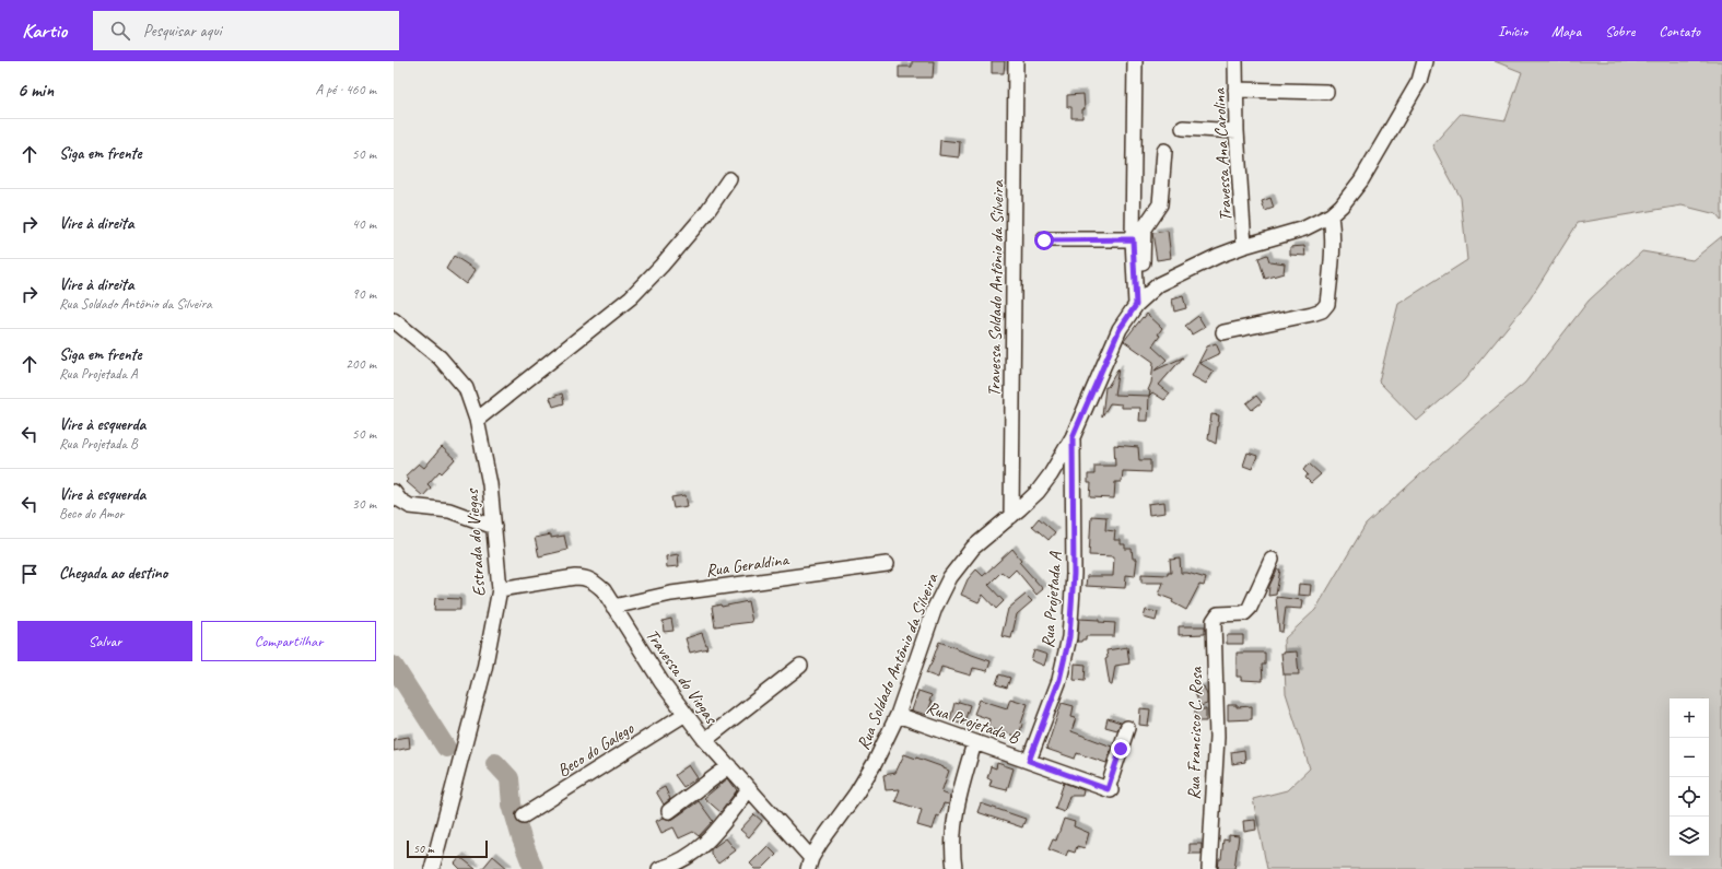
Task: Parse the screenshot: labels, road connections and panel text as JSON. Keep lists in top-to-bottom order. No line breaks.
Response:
{"streets":{"street":["Travessa Ana Carolina","Travessa Soldado Antônio da Silveira","Estrada do Viegas","Rua Geraldina","Rua Projetada A","Rua Soldado Antônio da Silveira","Travessa do Viegas","Rua Projetada B","Rua Francisco C. Rosa","Beco do Galego"]},"crossings":[["Travessa Ana Carolina","Rua Soldado Antônio da Silveira"],["Travessa Soldado Antônio da Silveira","Rua Soldado Antônio da Silveira"],["Estrada do Viegas","Travessa do Viegas"],["Rua Geraldina","Travessa do Viegas"],["Rua Projetada A","Rua Soldado Antônio da Silveira"],["Rua Projetada A","Rua Projetada B"],["Rua Soldado Antônio da Silveira","Travessa do Viegas"],["Rua Soldado Antônio da Silveira","Rua Projetada B"],["Travessa do Viegas","Beco do Galego"]],"scale_bar":"50 m","page":{"header":"Kartio","search":"Pesquisar aqui","nav":["Início","Mapa","Sobre","Contato"],"heading":["6 min","A pé · 460 m"],"list":[["Siga em frente","50 m"],["Vire à direita","40 m"],["Vire à direita","Rua Soldado Antônio da Silveira","90 m"],["Siga em frente","Rua Projetada A","200 m"],["Vire à esquerda","Rua Projetada B","50 m"],["Vire à esquerda","Beco do Amor","30 m"],"Chegada ao destino"],"buttons":["Salvar","Compartilhar"],"map_buttons":["+","−"],"scale":"50 m"}}
